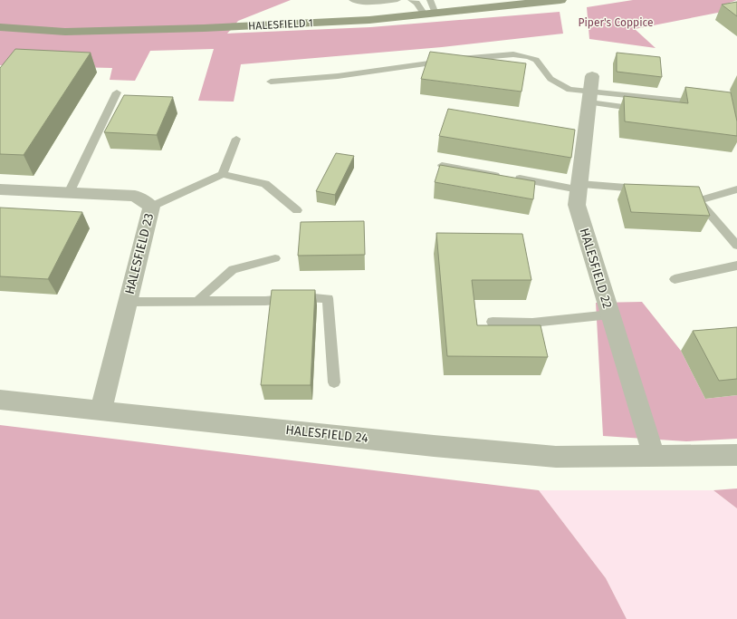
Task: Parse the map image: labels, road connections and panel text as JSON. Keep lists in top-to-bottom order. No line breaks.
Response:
{"streets":{"street":["HALESFIELD 1","HALESFIELD 23","HALESFIELD 22","HALESFIELD 24"]},"crossings":[["HALESFIELD 23","HALESFIELD 24"],["HALESFIELD 22","HALESFIELD 24"]],"parks":["Piper's Coppice"]}
